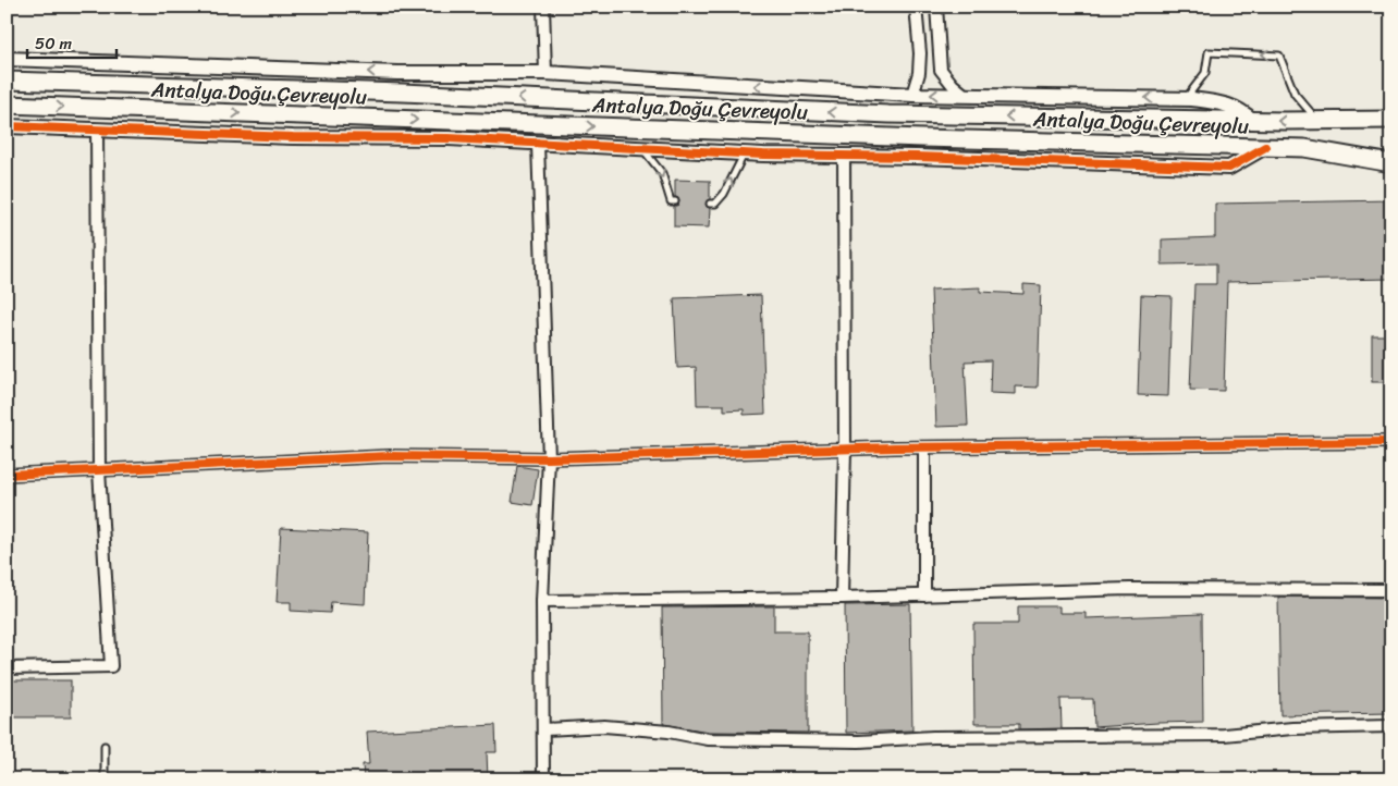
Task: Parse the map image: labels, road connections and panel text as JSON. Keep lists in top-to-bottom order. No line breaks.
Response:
{"streets":{"main road":["Antalya Doğu Çevreyolu"]},"scale_bar":"50 m"}
